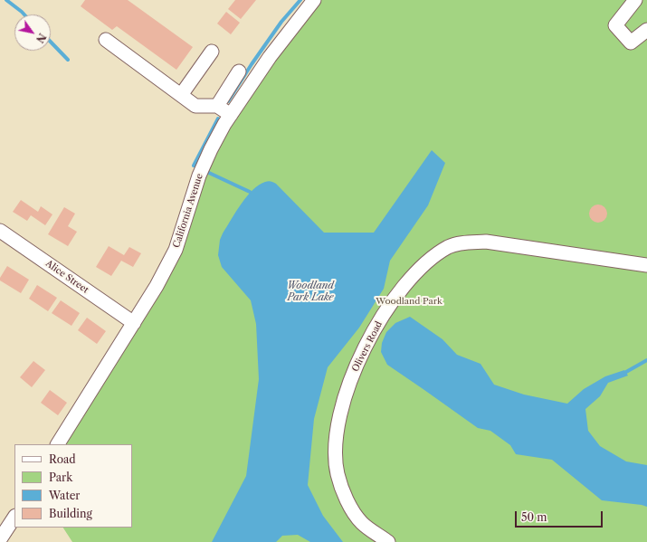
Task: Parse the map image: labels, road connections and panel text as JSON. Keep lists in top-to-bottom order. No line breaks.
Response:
{"streets":{"street":["California Avenue","Alice Street","Olivers Road"]},"crossings":[["California Avenue","Alice Street"]],"water":["Woodland Park Lake"],"parks":["Woodland Park"],"legend":["Road","Park","Water","Building"],"scale_bar":"50 m","north":"bottom right"}
